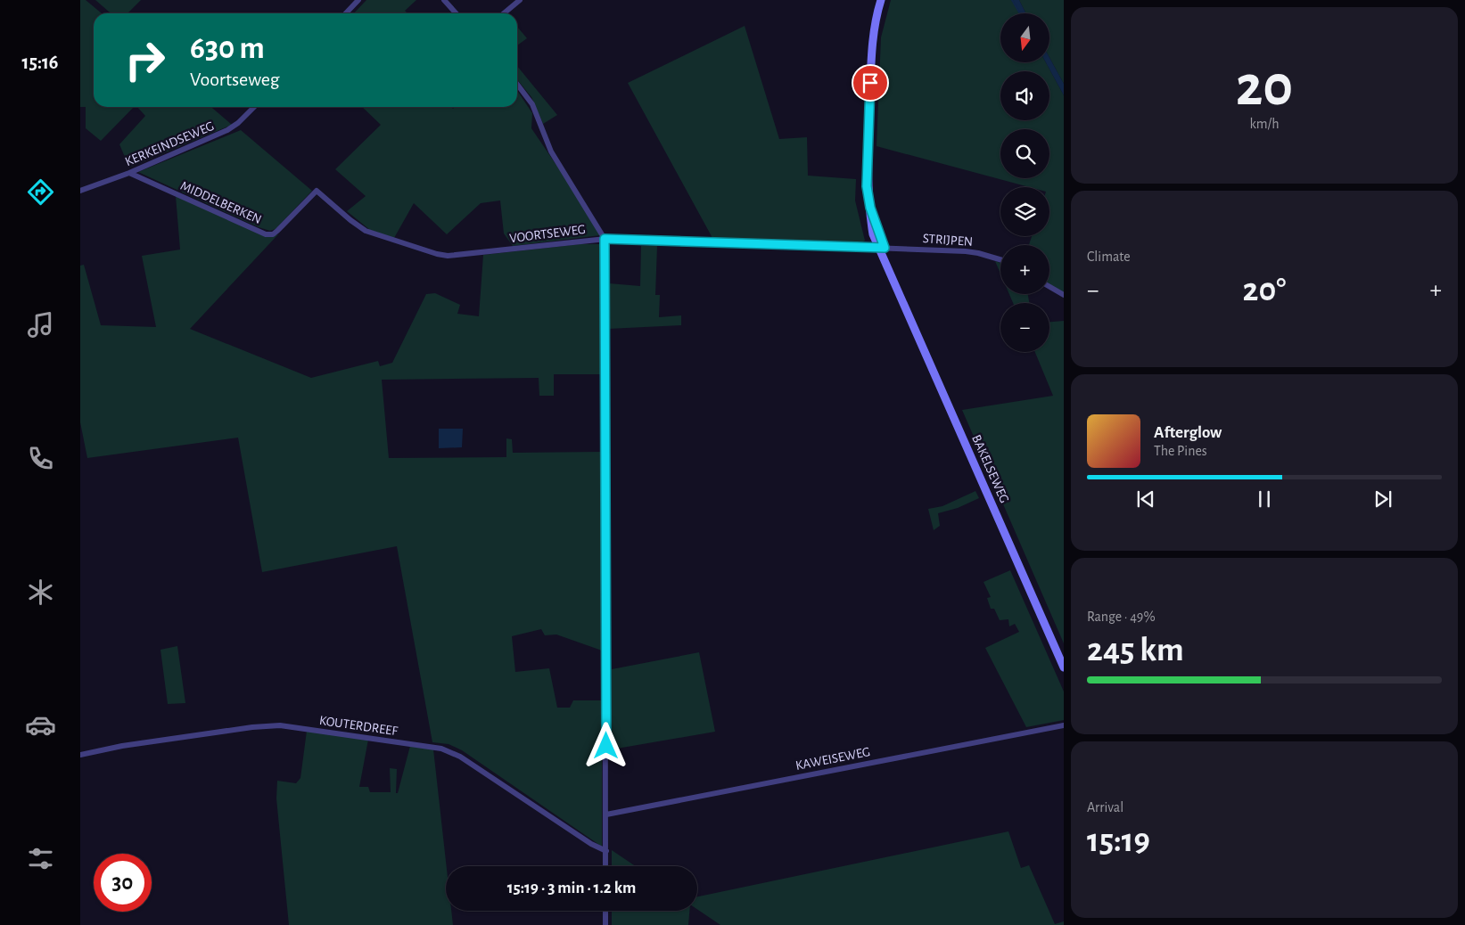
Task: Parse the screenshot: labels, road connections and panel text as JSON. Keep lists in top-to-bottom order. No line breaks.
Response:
{"streets":{"main road":["BAKELSEWEG"],"street":["KERKEINDSEWEG","MIDDELBERKEN","VOORTSEWEG","STRIJPEN","KOUTERDREEF","KAWEISEWEG"]},"crossings":[["KERKEINDSEWEG","MIDDELBERKEN"],["MIDDELBERKEN","VOORTSEWEG"],["VOORTSEWEG","STRIJPEN"],["VOORTSEWEG","BAKELSEWEG"],["STRIJPEN","BAKELSEWEG"]],"north":"bottom","page":{"tabs":"15:16","tile":[["20","km/h"],"Climate",["Range · 49%","245 km"],["Arrival","15:19"]],"map_buttons":["+","−"],"turn":["630 m","Voortseweg"],"heat":["−","20°","+"],"song":["Afterglow","The Pines"],"limit":"30","trip":"15:19 · 3 min · 1.2 km"}}
